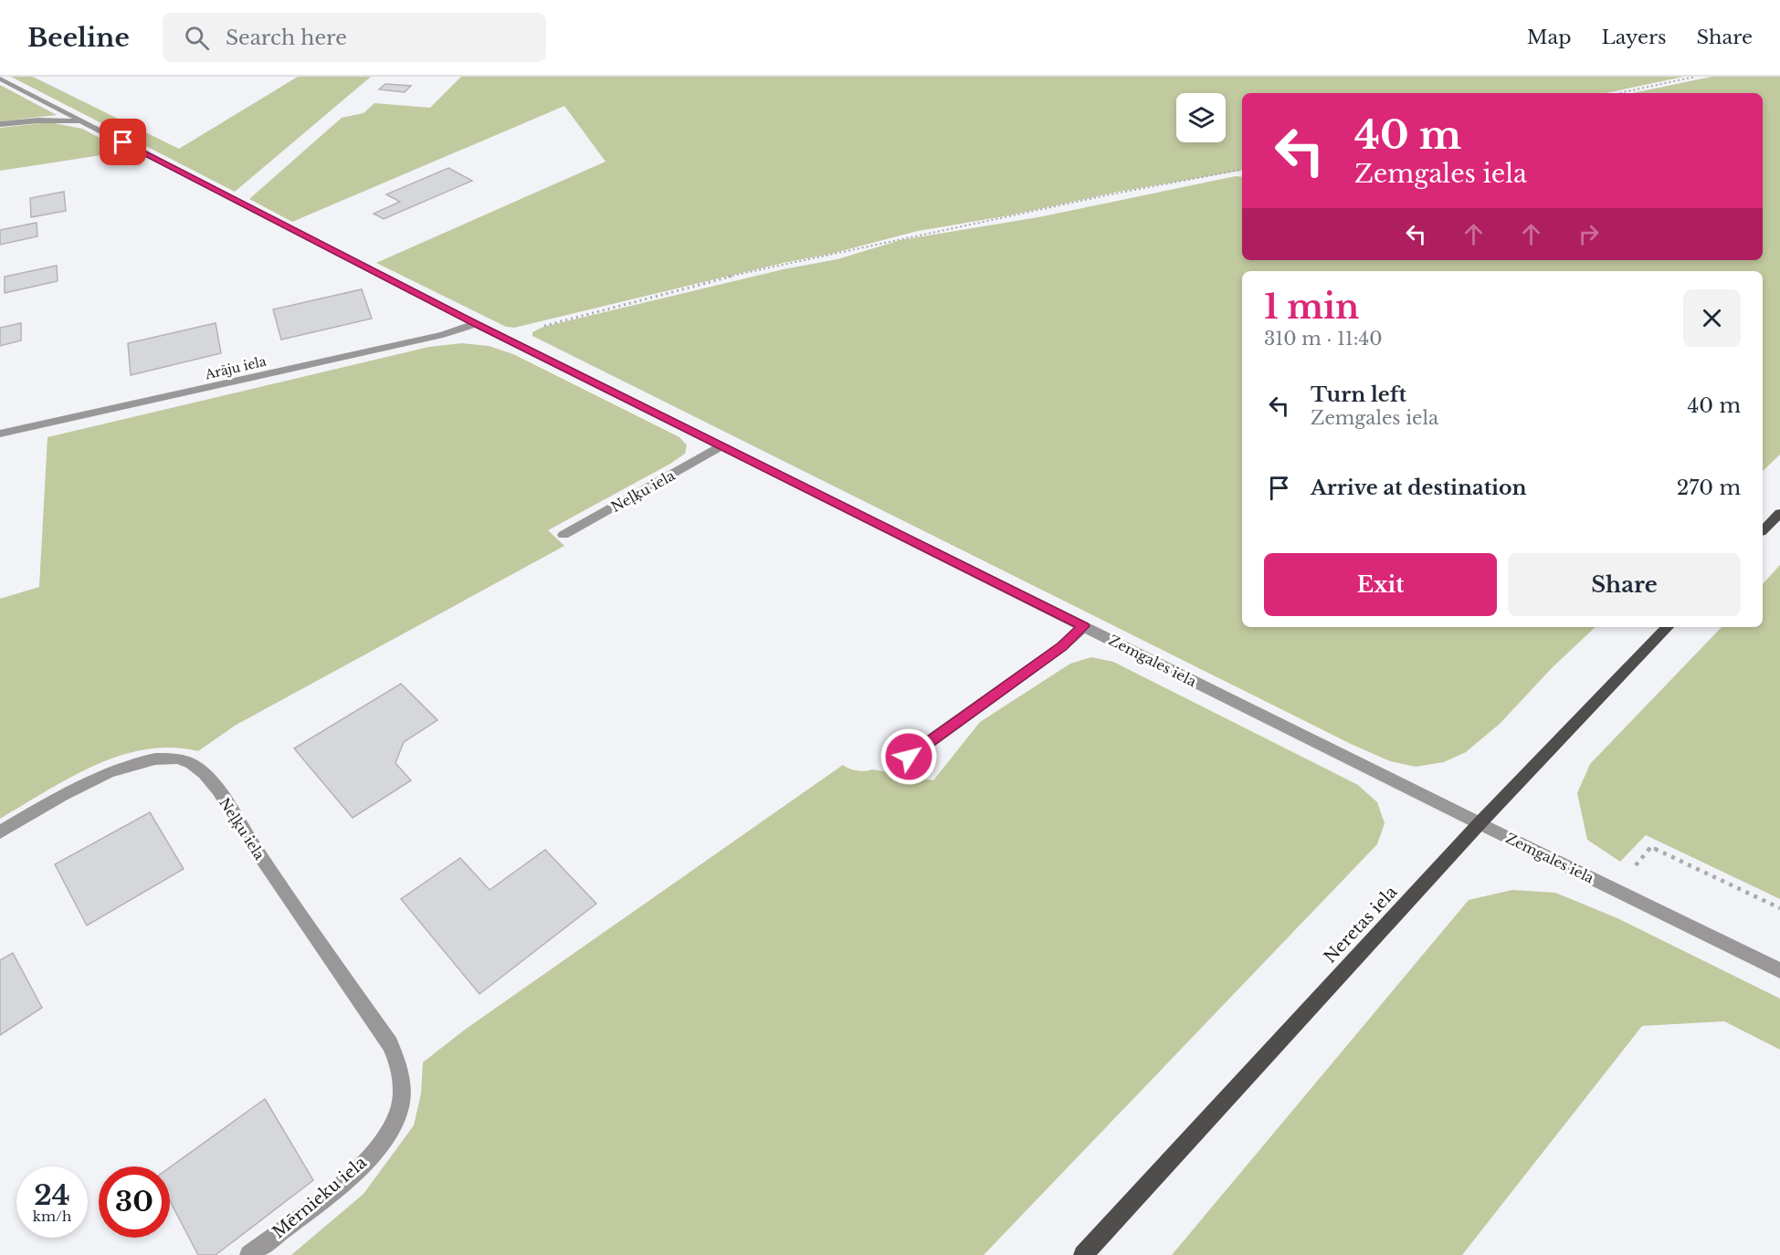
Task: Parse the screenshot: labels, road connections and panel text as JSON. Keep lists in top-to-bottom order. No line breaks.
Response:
{"streets":{"main road":["Neretas iela"],"street":["Arāju iela","Neļķu iela","Zemgales iela","Mērnieku iela"]},"crossings":[["Arāju iela","Zemgales iela"],["Neļķu iela","Zemgales iela"],["Neļķu iela","Mērnieku iela"],["Zemgales iela","Neretas iela"]],"page":{"header":"Beeline","search":"Search here","nav":["Map","Layers","Share"],"turn":["40 m","Zemgales iela"],"heading":["1 min","310 m · 11:40"],"list":[{"name":"Turn left","note":"Zemgales iela","value":"40 m"},{"name":"Arrive at destination","value":"270 m"}],"buttons":["Exit","Share"],"speed":"24 km/h","limit":"30"}}
